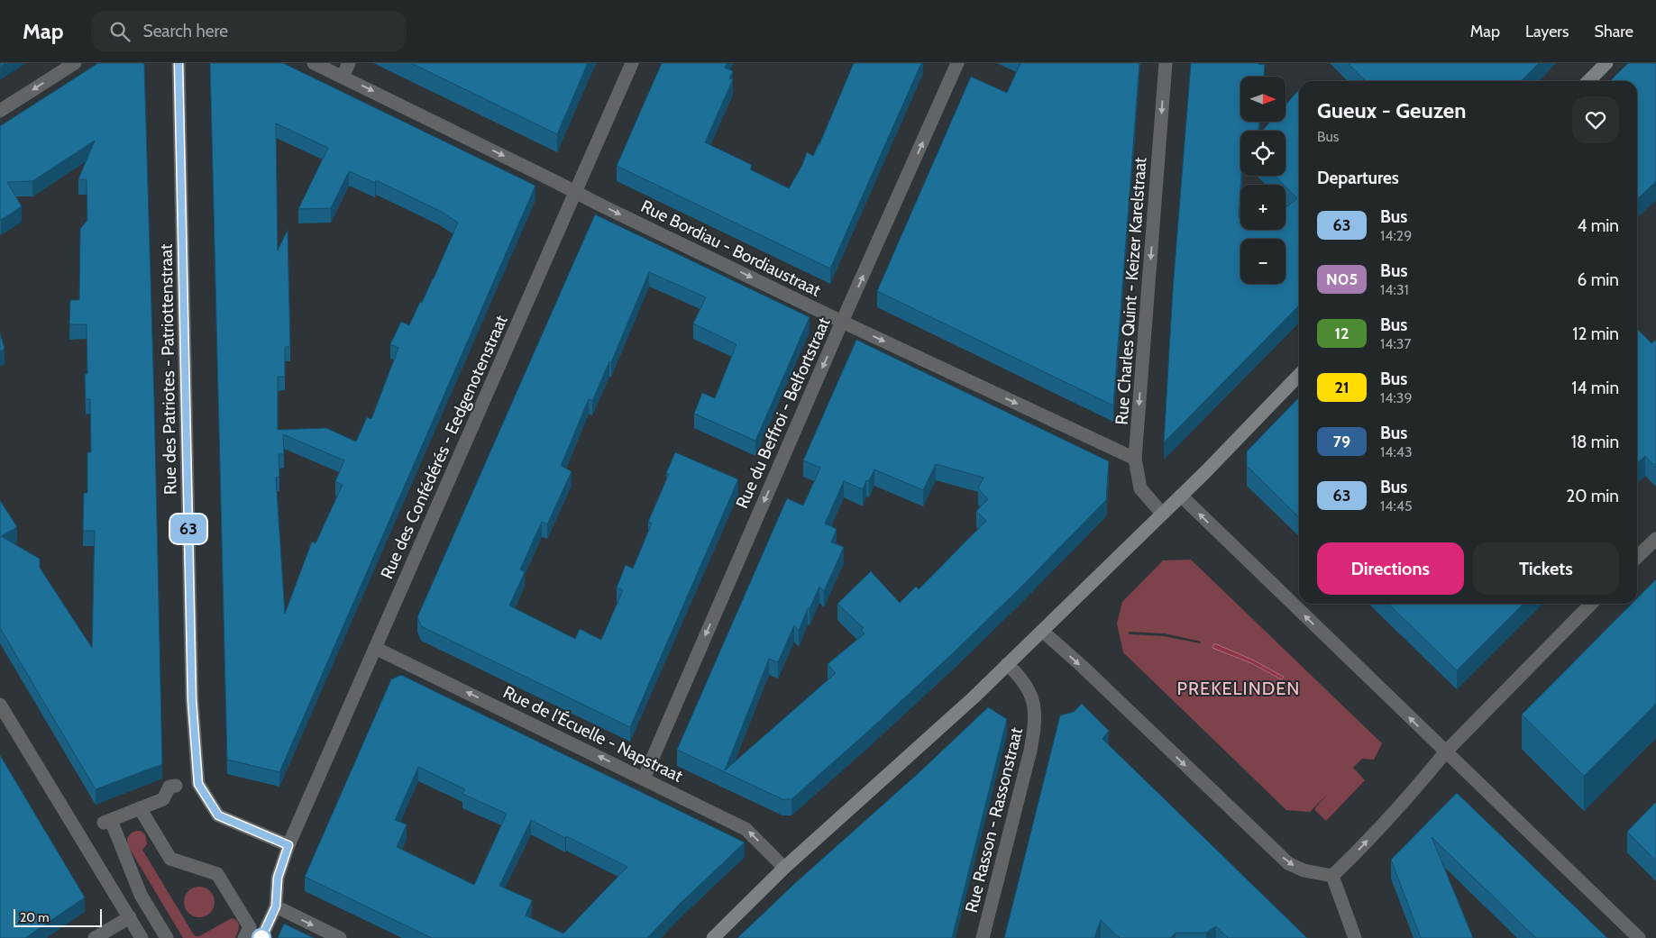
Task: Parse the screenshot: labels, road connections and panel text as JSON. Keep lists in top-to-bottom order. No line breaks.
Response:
{"streets":{"street":["Rue Bordiau - Bordiaustraat","Rue Charles Quint - Keizer Karelstraat","Rue des Patriotes - Patriottenstraat","Rue du Beffroi - Belfortstraat","Rue des Confédérés - Eedgenotenstraat","Rue de l'Écuelle - Napstraat","Rue Rasson - Rassonstraat"]},"crossings":[["Rue Bordiau - Bordiaustraat","Rue Charles Quint - Keizer Karelstraat"],["Rue Bordiau - Bordiaustraat","Rue du Beffroi - Belfortstraat"],["Rue Bordiau - Bordiaustraat","Rue des Confédérés - Eedgenotenstraat"],["Rue des Patriotes - Patriottenstraat","Rue des Confédérés - Eedgenotenstraat"],["Rue du Beffroi - Belfortstraat","Rue de l'Écuelle - Napstraat"],["Rue des Confédérés - Eedgenotenstraat","Rue de l'Écuelle - Napstraat"]],"one_way":["Rue Bordiau - Bordiaustraat","Rue Charles Quint - Keizer Karelstraat","Rue de l'Écuelle - Napstraat"],"districts":["PREKELINDEN"],"lines":["bus line 63"],"scale_bar":"20 m","north":"right","page":{"header":"Map","search":"Search here","nav":["Map","Layers","Share"],"on_map":"63","map_buttons":["+","−"],"heading":[["Gueux - Geuzen","Bus"],"Departures"],"list":[{"mark":"63","name":"Bus","note":"14:29","value":"4 min"},{"mark":"N05","name":"Bus","note":"14:31","value":"6 min"},{"mark":"12","name":"Bus","note":"14:37","value":"12 min"},{"mark":"21","name":"Bus","note":"14:39","value":"14 min"},{"mark":"79","name":"Bus","note":"14:43","value":"18 min"},{"mark":"63","name":"Bus","note":"14:45","value":"20 min"}],"buttons":["Directions","Tickets"],"scale":"20 m"}}
